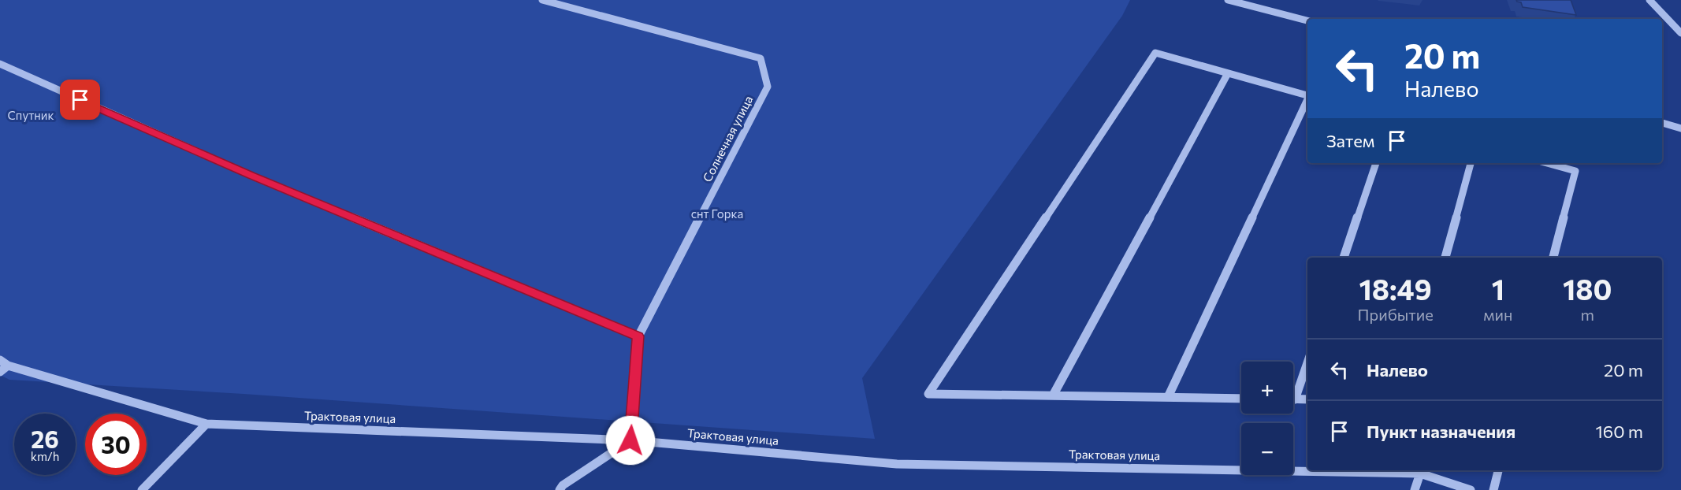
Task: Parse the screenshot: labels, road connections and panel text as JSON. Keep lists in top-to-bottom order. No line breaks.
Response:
{"streets":{"street":["Солнечная улица","Трактовая улица"]},"crossings":[["Солнечная улица","Трактовая улица"]],"parks":["Спутник","снт Горка"],"page":{"turn":["20 m","Налево"],"then":"Затем","eta":["18:49","Прибытие","1","мин","180","m"],"list":[{"name":"Налево","value":"20 m"},{"name":"Пункт назначения","value":"160 m"}],"map_buttons":["+","−"],"speed":"26 km/h","limit":"30"}}
